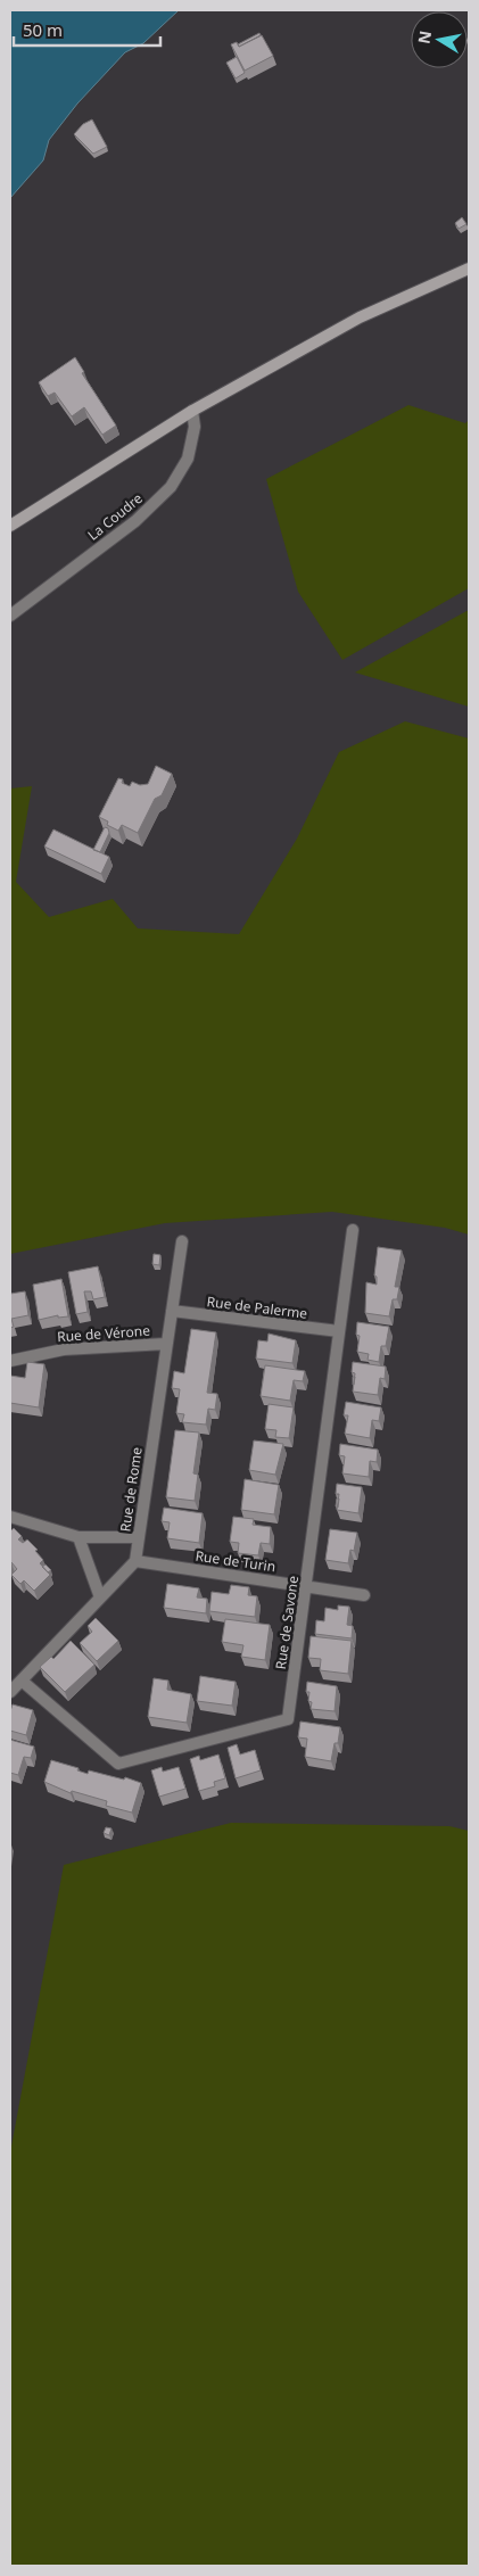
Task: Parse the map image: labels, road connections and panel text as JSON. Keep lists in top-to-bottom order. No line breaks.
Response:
{"streets":{"street":["La Coudre","Rue de Palerme","Rue de Vérone","Rue de Rome","Rue de Turin","Rue de Savone"]},"crossings":[["Rue de Palerme","Rue de Rome"],["Rue de Palerme","Rue de Savone"],["Rue de Vérone","Rue de Rome"],["Rue de Rome","Rue de Turin"],["Rue de Turin","Rue de Savone"]],"scale_bar":"50 m","north":"left"}
